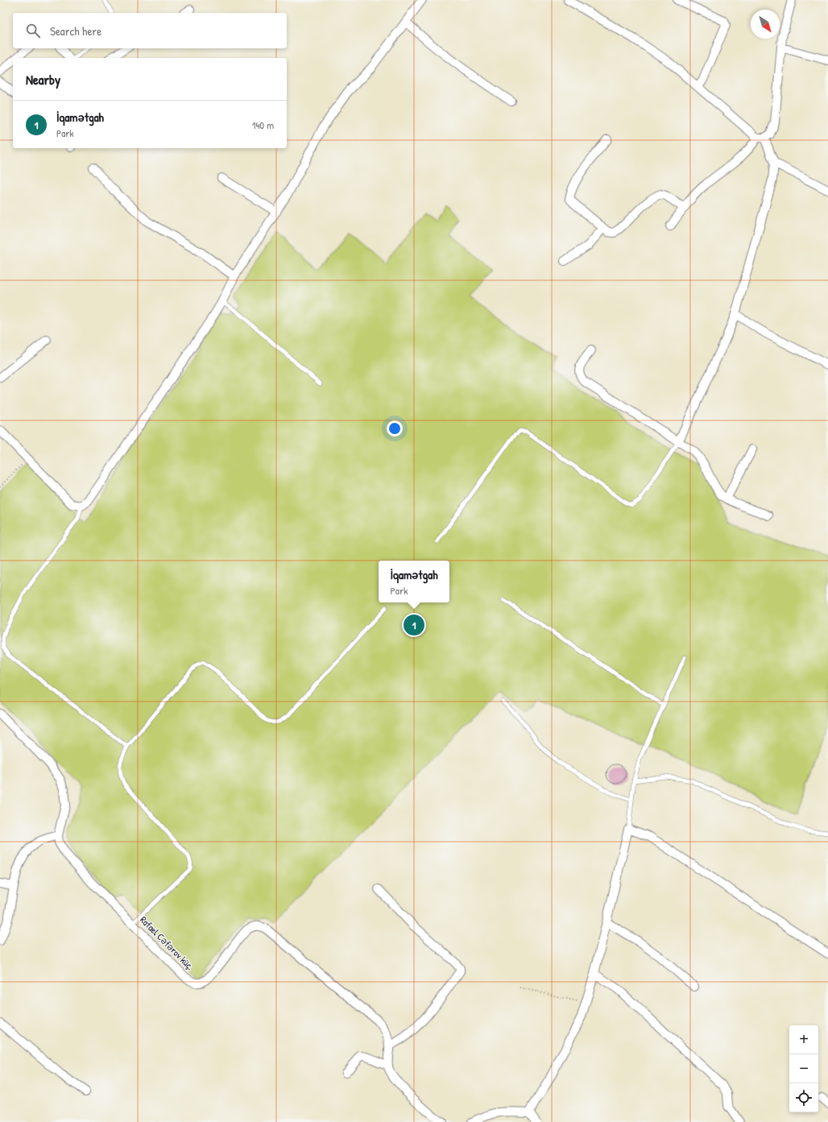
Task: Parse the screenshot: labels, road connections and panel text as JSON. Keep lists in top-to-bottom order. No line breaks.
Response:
{"streets":{"street":["Rafael Cəfərov küç."]},"north":"bottom right","page":{"search":"Search here","heading":"Nearby","list":[{"mark":"1","name":"İqamətgah","note":"Park","value":"140 m"}],"popup":["İqamətgah","Park"],"pins":"1","map_buttons":["+","−"]}}
